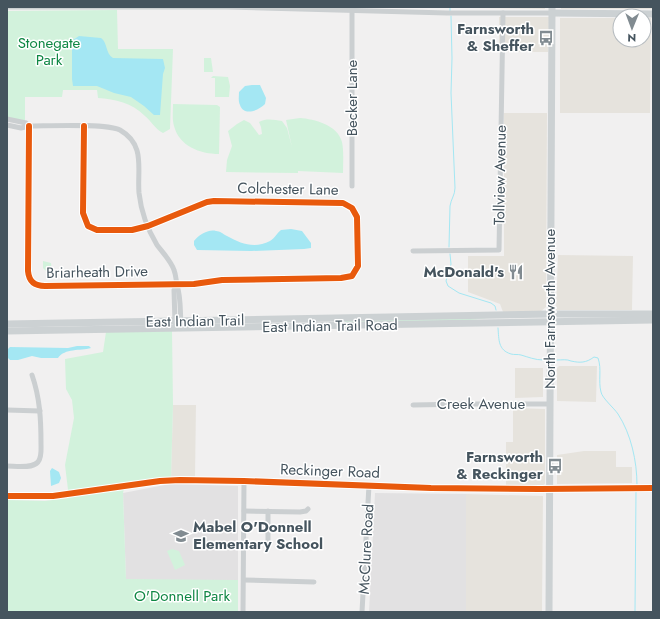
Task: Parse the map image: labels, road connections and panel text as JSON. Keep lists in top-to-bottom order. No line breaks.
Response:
{"streets":{"main road":["North Farnsworth Avenue","East Indian Trail"],"street":["Becker Lane","Tollview Avenue","Colchester Lane","Briarheath Drive","Creek Avenue","Reckinger Road","McClure Road"]},"crossings":[["Colchester Lane","Briarheath Drive"],["North Farnsworth Avenue","East Indian Trail"],["North Farnsworth Avenue","Creek Avenue"],["North Farnsworth Avenue","Reckinger Road"],["Reckinger Road","McClure Road"]],"parks":["Stonegate Park","O'Donnell Park"],"places":{"bus stop":["Farnsworth & Sheffer","Farnsworth & Reckinger"],"restaurant":["McDonald's"],"school or university":["Mabel O'Donnell Elementary School"]},"north":"bottom"}
